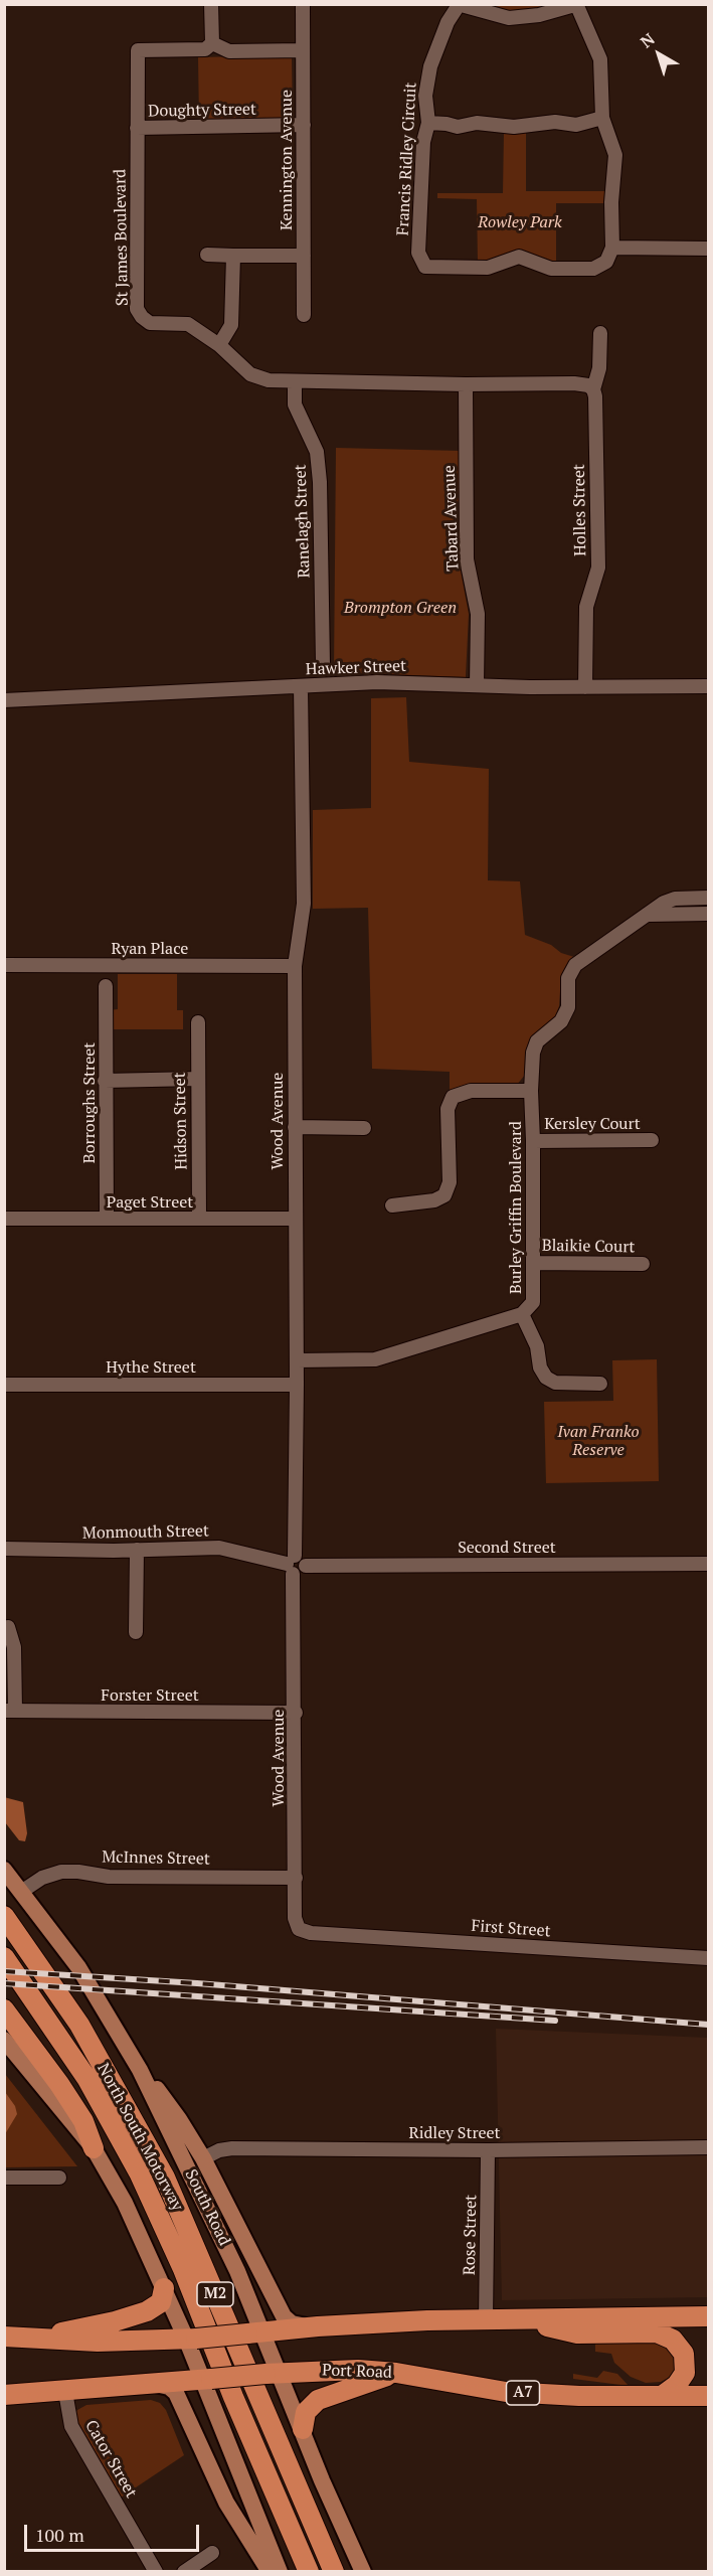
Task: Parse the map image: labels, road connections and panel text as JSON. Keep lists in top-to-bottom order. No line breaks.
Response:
{"streets":{"highway":["North South Motorway","M2","Port Road","A7"],"main road":["South Road"],"street":["Doughty Street","Francis Ridley Circuit","Kennington Avenue","St James Boulevard","Holles Street","Tabard Avenue","Ranelagh Street","Hawker Street","Ryan Place","Borroughs Street","Hidson Street","Wood Avenue","Kersley Court","Paget Street","Burley Griffin Boulevard","Blaikie Court","Hythe Street","Monmouth Street","Second Street","Forster Street","McInnes Street","First Street","Ridley Street","Rose Street","Cator Street"]},"crossings":[["Doughty Street","Kennington Avenue"],["Doughty Street","St James Boulevard"],["St James Boulevard","Holles Street"],["St James Boulevard","Tabard Avenue"],["St James Boulevard","Ranelagh Street"],["Holles Street","Hawker Street"],["Tabard Avenue","Hawker Street"],["Hawker Street","Wood Avenue"],["Ryan Place","Wood Avenue"],["Borroughs Street","Paget Street"],["Hidson Street","Paget Street"],["Wood Avenue","Paget Street"],["Wood Avenue","Burley Griffin Boulevard"],["Wood Avenue","Hythe Street"],["Wood Avenue","Monmouth Street"],["Wood Avenue","Second Street"],["Wood Avenue","Forster Street"],["Wood Avenue","McInnes Street"],["Wood Avenue","First Street"],["Kersley Court","Burley Griffin Boulevard"],["Burley Griffin Boulevard","Blaikie Court"],["Monmouth Street","Second Street"],["McInnes Street","South Road"],["Ridley Street","Rose Street"],["South Road","Port Road"],["Port Road","Cator Street"]],"parks":["Rowley Park","Brompton Green","Ivan Franko Reserve"],"scale_bar":"100 m","north":"top left"}
